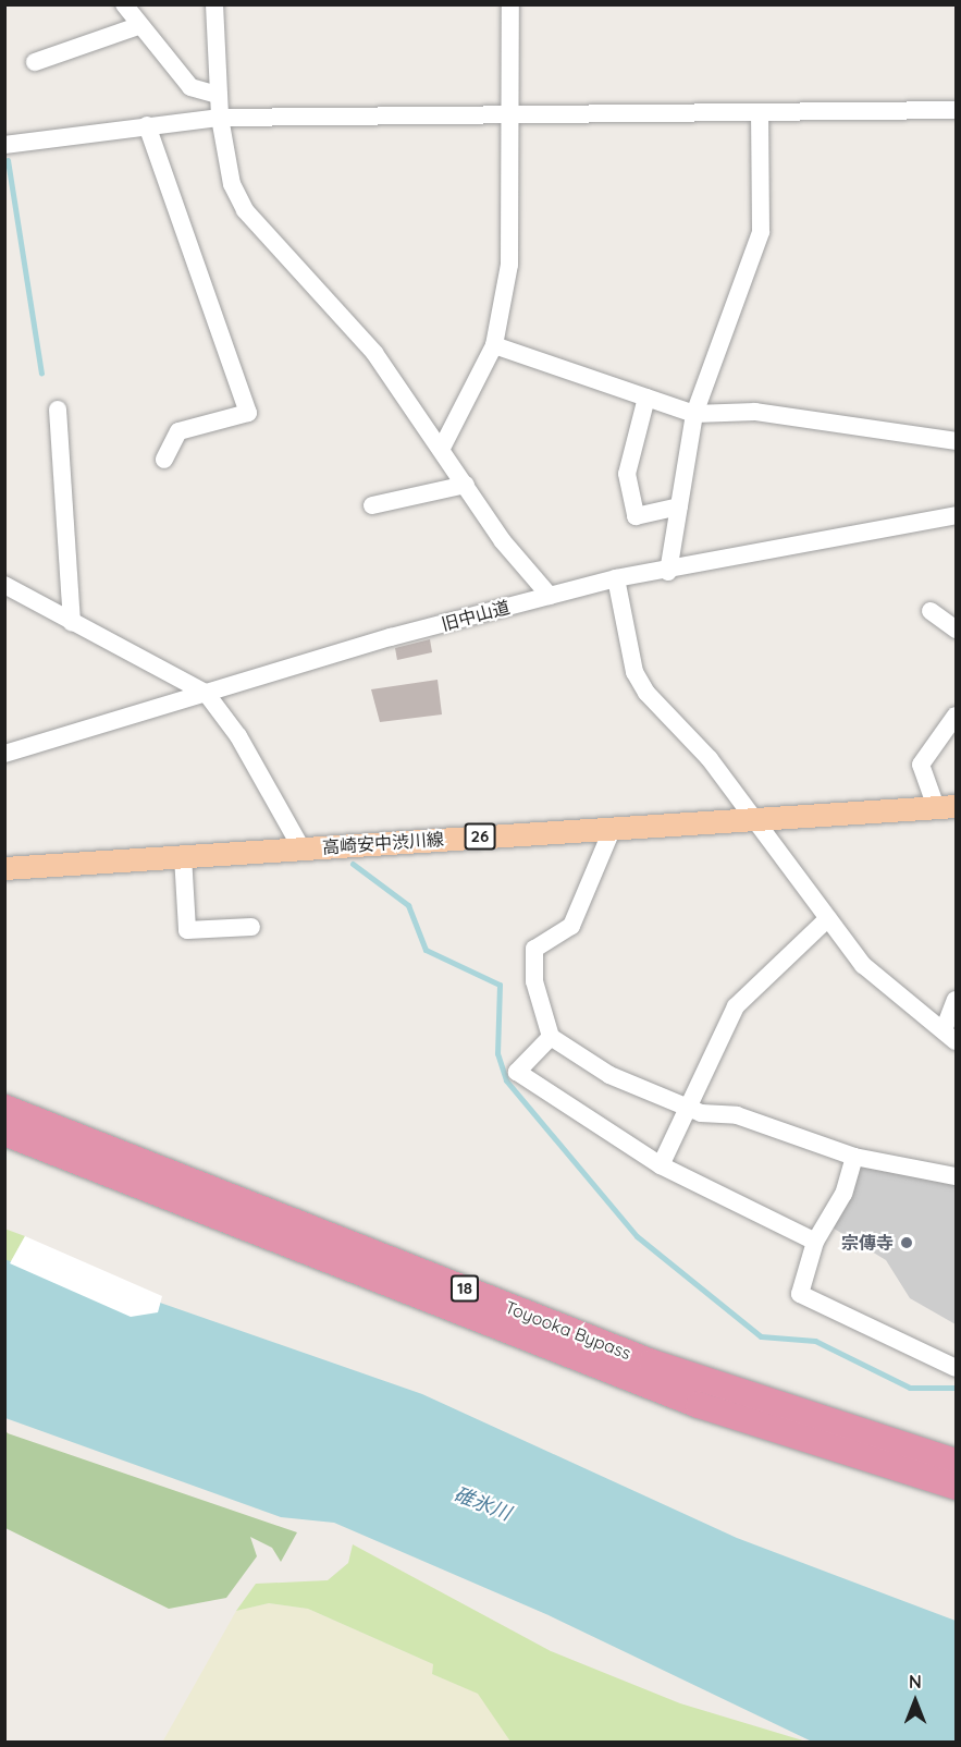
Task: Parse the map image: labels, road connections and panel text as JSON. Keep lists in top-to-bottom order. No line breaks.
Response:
{"streets":{"highway":["18","Toyooka Bypass"],"main road":["26","高崎安中渋川線"],"street":["旧中山道"]},"water":["碓氷川"],"places":["宗傳寺"],"north":"top"}
